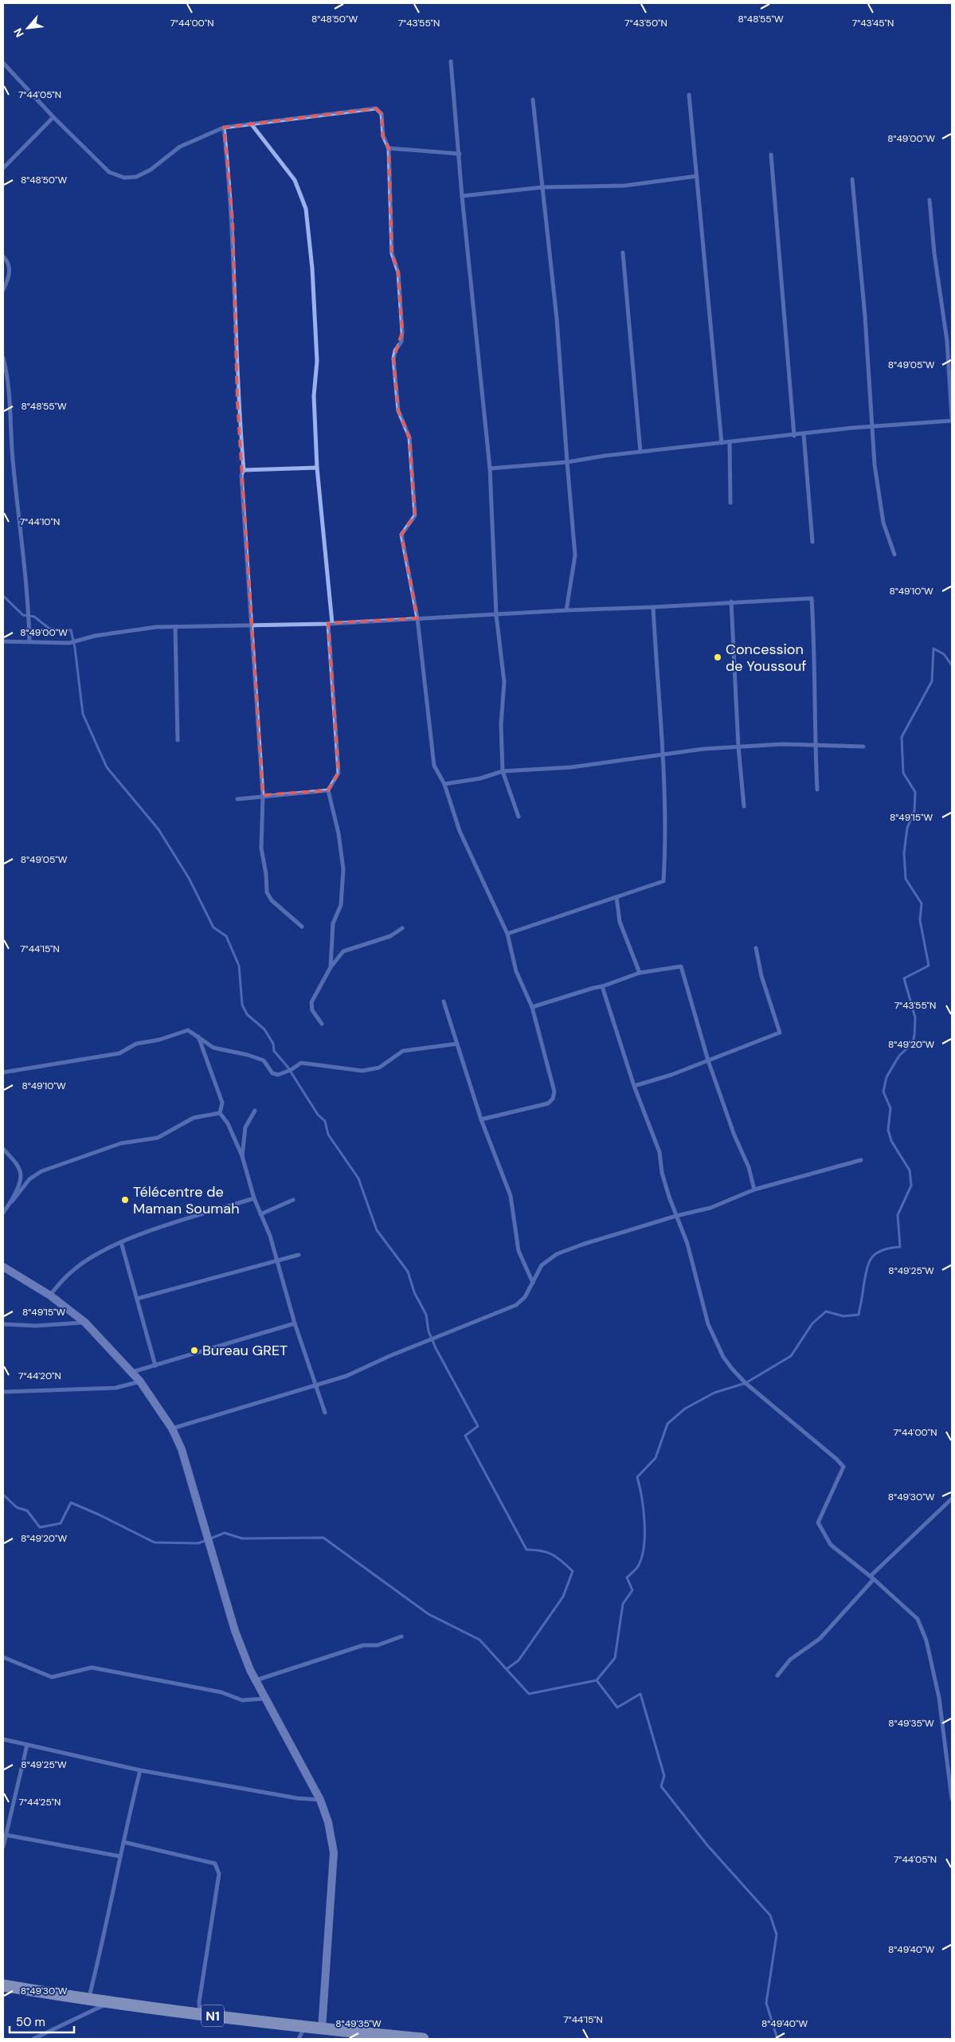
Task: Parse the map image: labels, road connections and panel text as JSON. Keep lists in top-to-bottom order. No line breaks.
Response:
{"streets":{"highway":["N1"]},"places":["Concession de Youssouf","Télécentre de Maman Soumah","Bureau GRET"],"scale_bar":"50 m","north":"bottom left","coordinates":["8°48'55\"W","8°48'50\"W","7°44'00\"N","7°43'55\"N","7°43'50\"N","7°43'45\"N","7°44'05\"N","8°49'00\"W","8°49'05\"W","7°44'10\"N","8°49'10\"W","8°49'15\"W","7°44'15\"N","8°49'20\"W","8°49'25\"W","7°44'20\"N","8°49'30\"W","8°49'35\"W","7°44'25\"N","8°49'40\"W"]}
